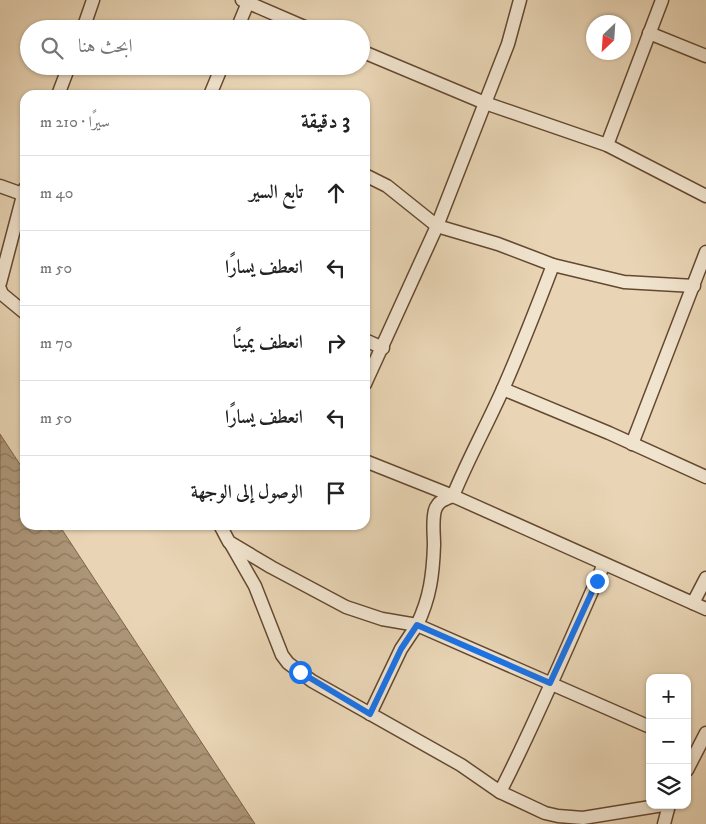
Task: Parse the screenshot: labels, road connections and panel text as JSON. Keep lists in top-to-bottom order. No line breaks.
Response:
{"north":"bottom left","page":{"search":"ابحث هنا","heading":["3 دقيقة","سيرًا · 210 m"],"list":[["تابع السير","40 m"],["انعطف يسارًا","50 m"],["انعطف يمينًا","70 m"],["انعطف يسارًا","50 m"],"الوصول إلى الوجهة"],"map_buttons":["+","−"]}}
